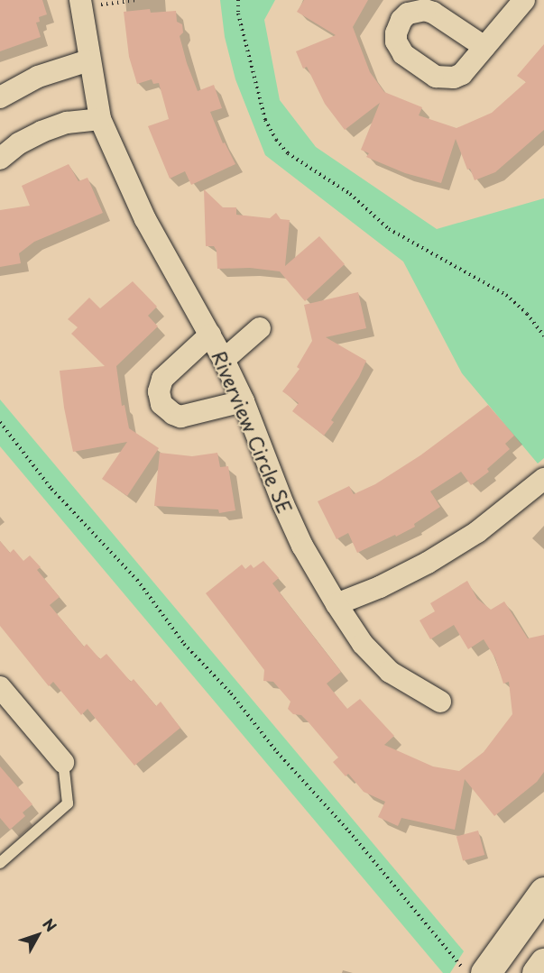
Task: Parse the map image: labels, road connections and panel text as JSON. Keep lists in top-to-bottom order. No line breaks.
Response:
{"streets":{"street":["Riverview Circle SE"]},"north":"top right"}
